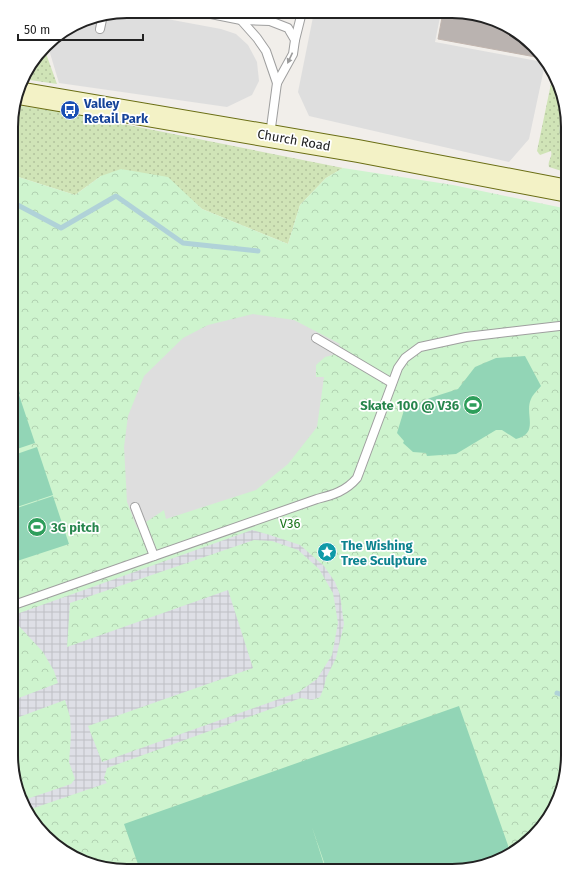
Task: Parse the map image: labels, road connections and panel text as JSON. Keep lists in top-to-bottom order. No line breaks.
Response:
{"streets":{"street":["Church Road"]},"parks":["V36"],"places":{"bus stop":["Valley Retail Park"],"sports":["Skate 100 @ V36","3G pitch"],"place":["The Wishing Tree Sculpture"]},"scale_bar":"50 m"}
